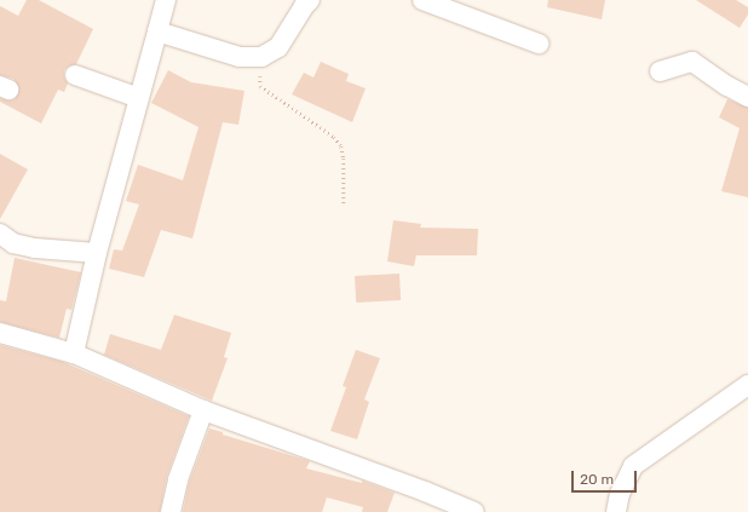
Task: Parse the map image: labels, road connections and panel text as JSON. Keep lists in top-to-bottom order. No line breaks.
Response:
{"scale_bar":"20 m"}
